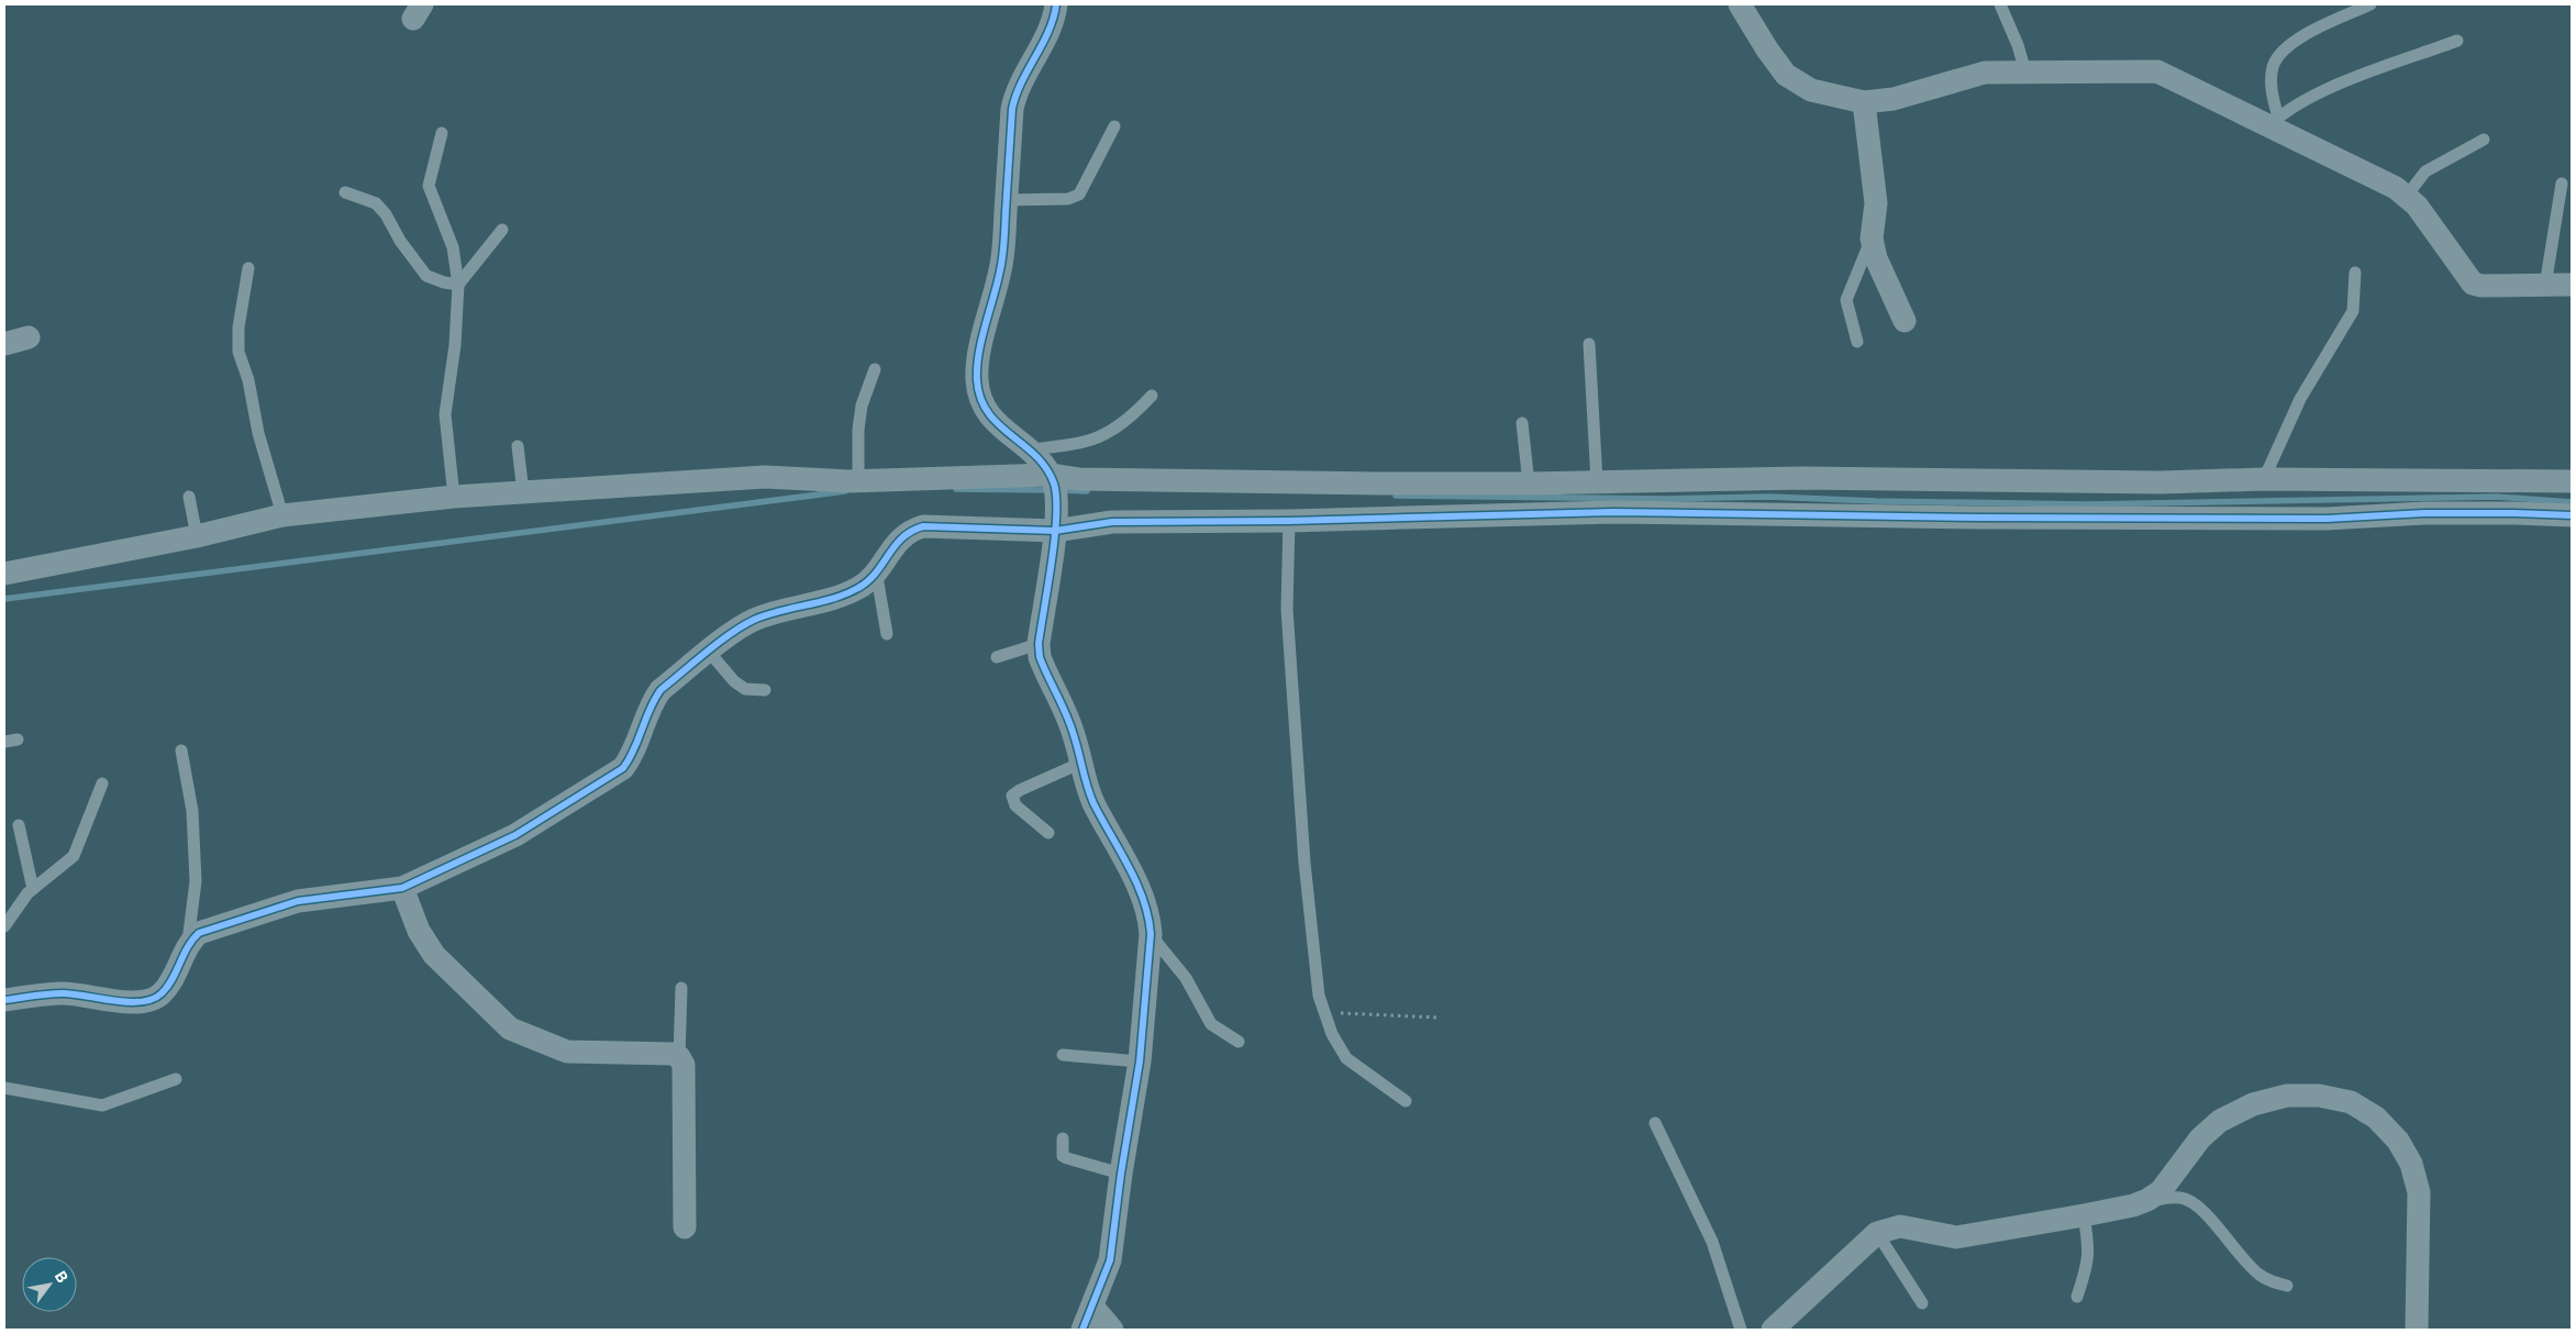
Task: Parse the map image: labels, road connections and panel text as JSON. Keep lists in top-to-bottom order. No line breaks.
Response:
{"north":"top right"}
